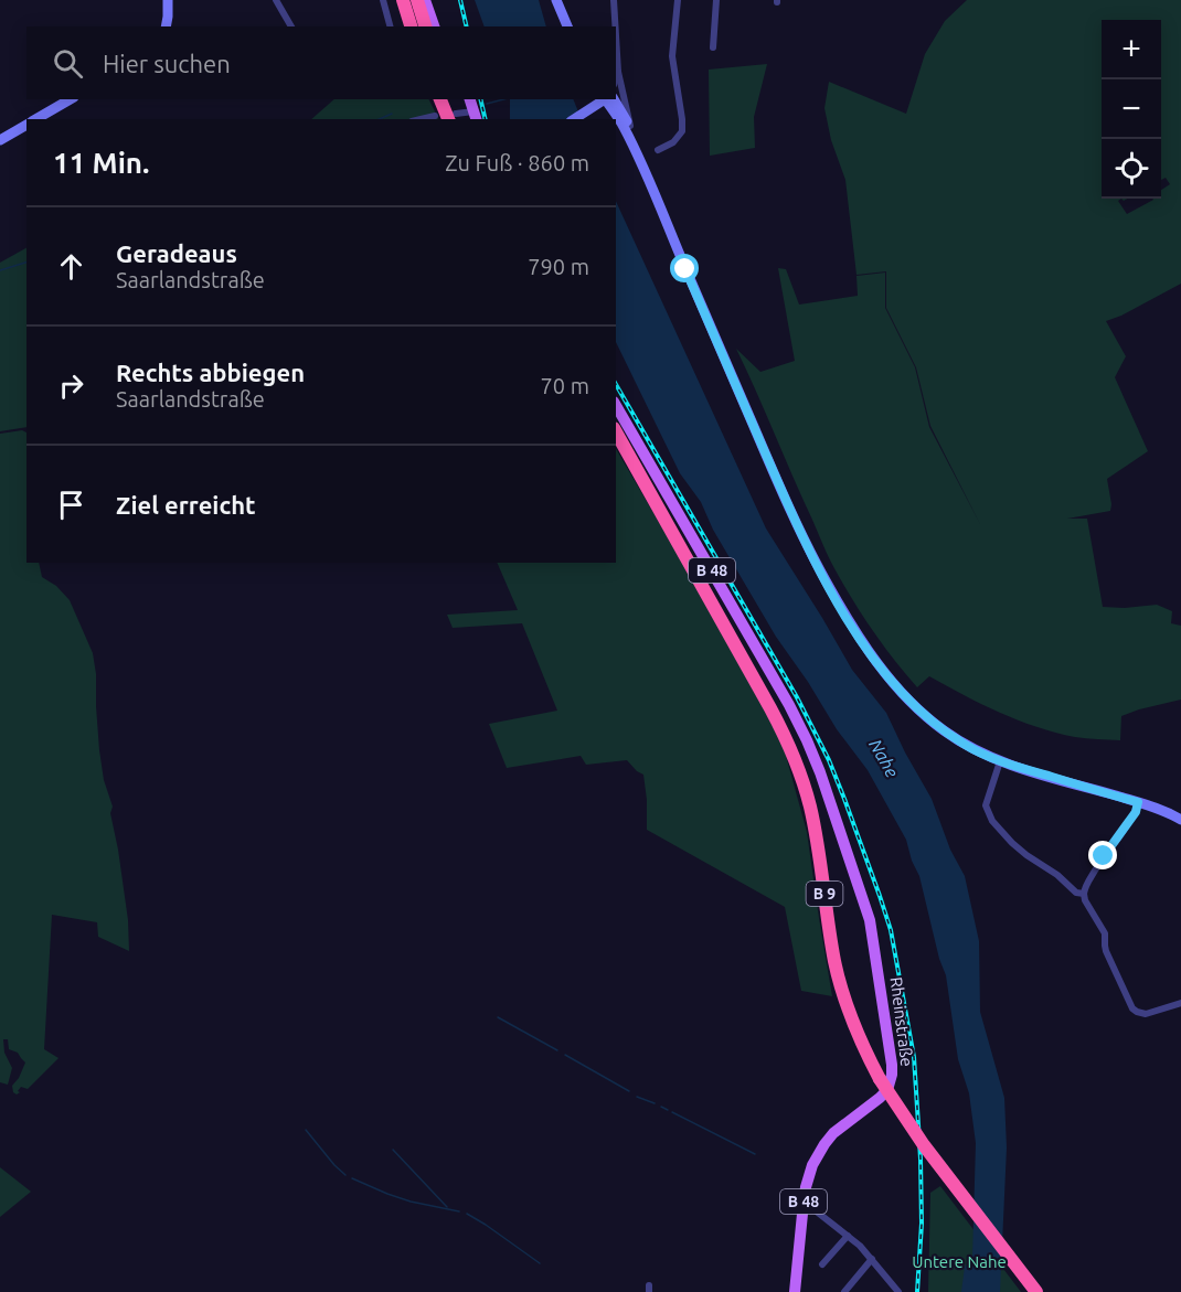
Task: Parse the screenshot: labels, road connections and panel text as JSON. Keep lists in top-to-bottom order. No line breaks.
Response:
{"streets":{"highway":["B 9"],"main road":["B 48","Rheinstraße"]},"water":["Nahe"],"parks":["Untere Nahe"],"page":{"map_buttons":["+","−"],"search":"Hier suchen","heading":["11 Min.","Zu Fuß · 860 m"],"list":[["Geradeaus","Saarlandstraße","790 m"],["Rechts abbiegen","Saarlandstraße","70 m"],"Ziel erreicht"]}}
